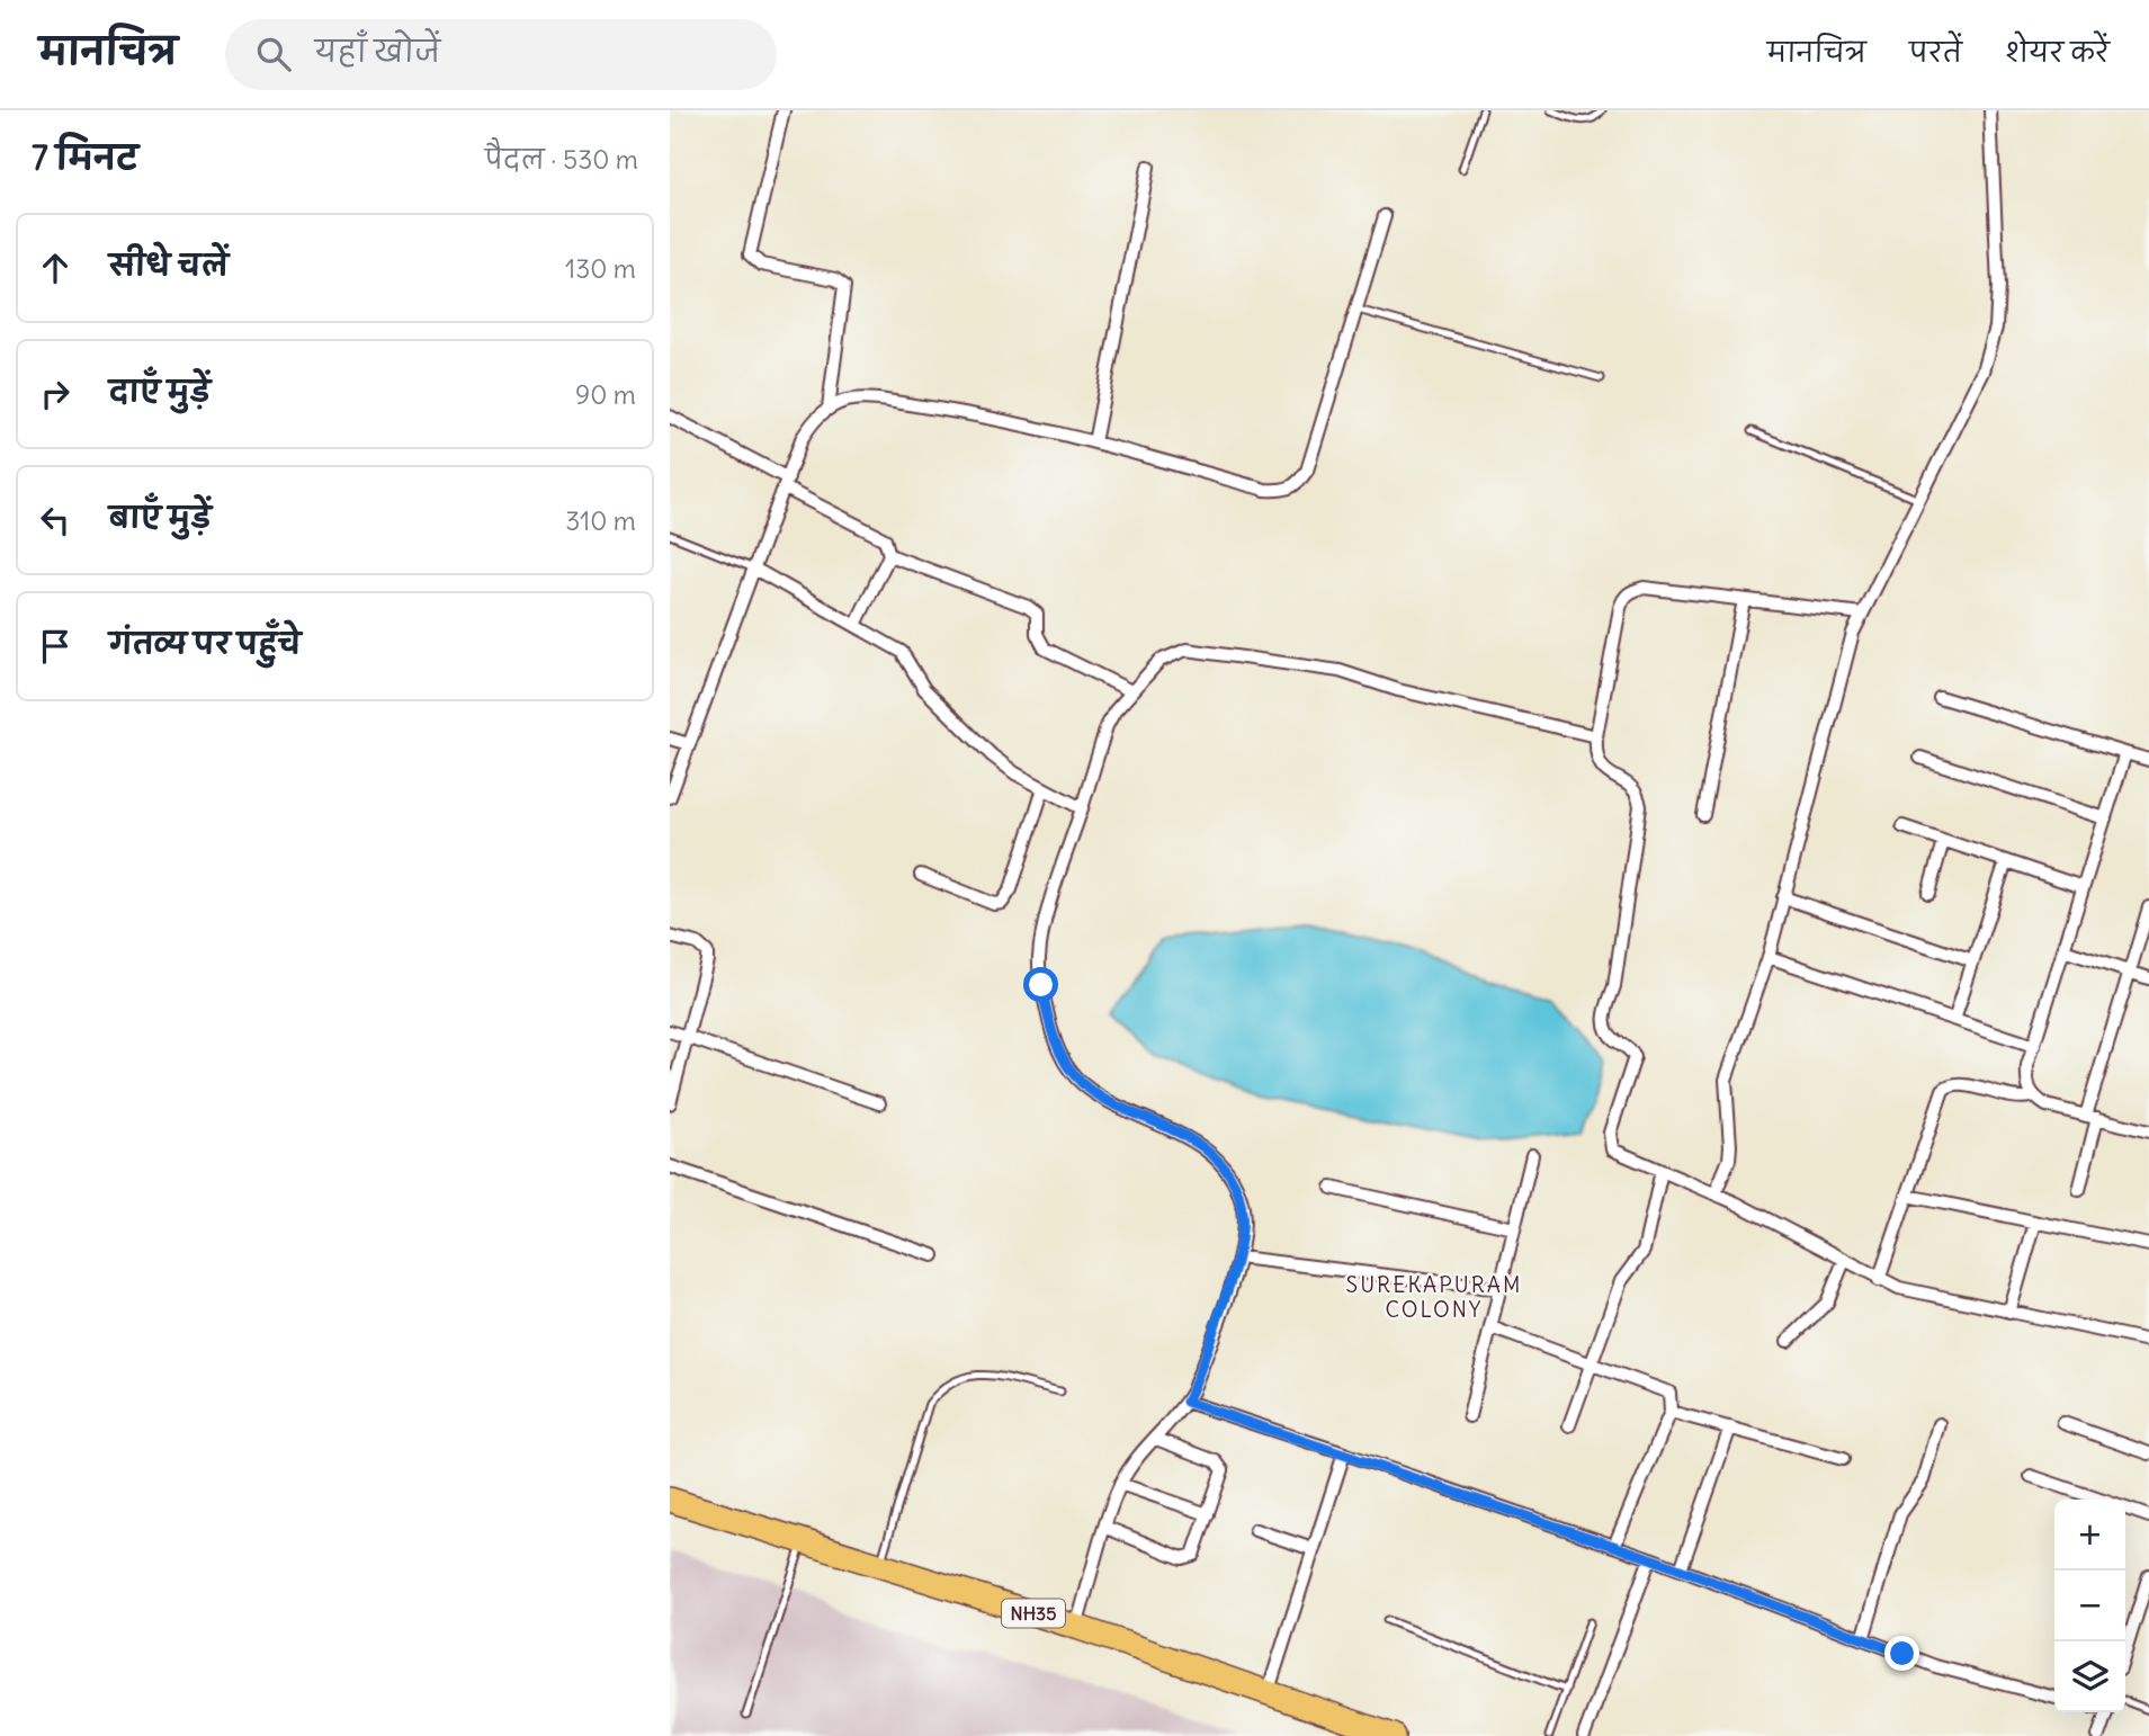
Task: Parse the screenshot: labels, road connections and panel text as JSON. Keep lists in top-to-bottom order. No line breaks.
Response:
{"streets":{"highway":["NH35"]},"districts":["SUREKAPURAM COLONY"],"page":{"header":"मानचित्र","search":"यहाँ खोजें","nav":["मानचित्र","परतें","शेयर करें"],"heading":["7 मिनट","पैदल · 530 m"],"list":[["सीधे चलें","130 m"],["दाएँ मुड़ें","90 m"],["बाएँ मुड़ें","310 m"],"गंतव्य पर पहुँचे"],"map_buttons":["+","−"]}}
